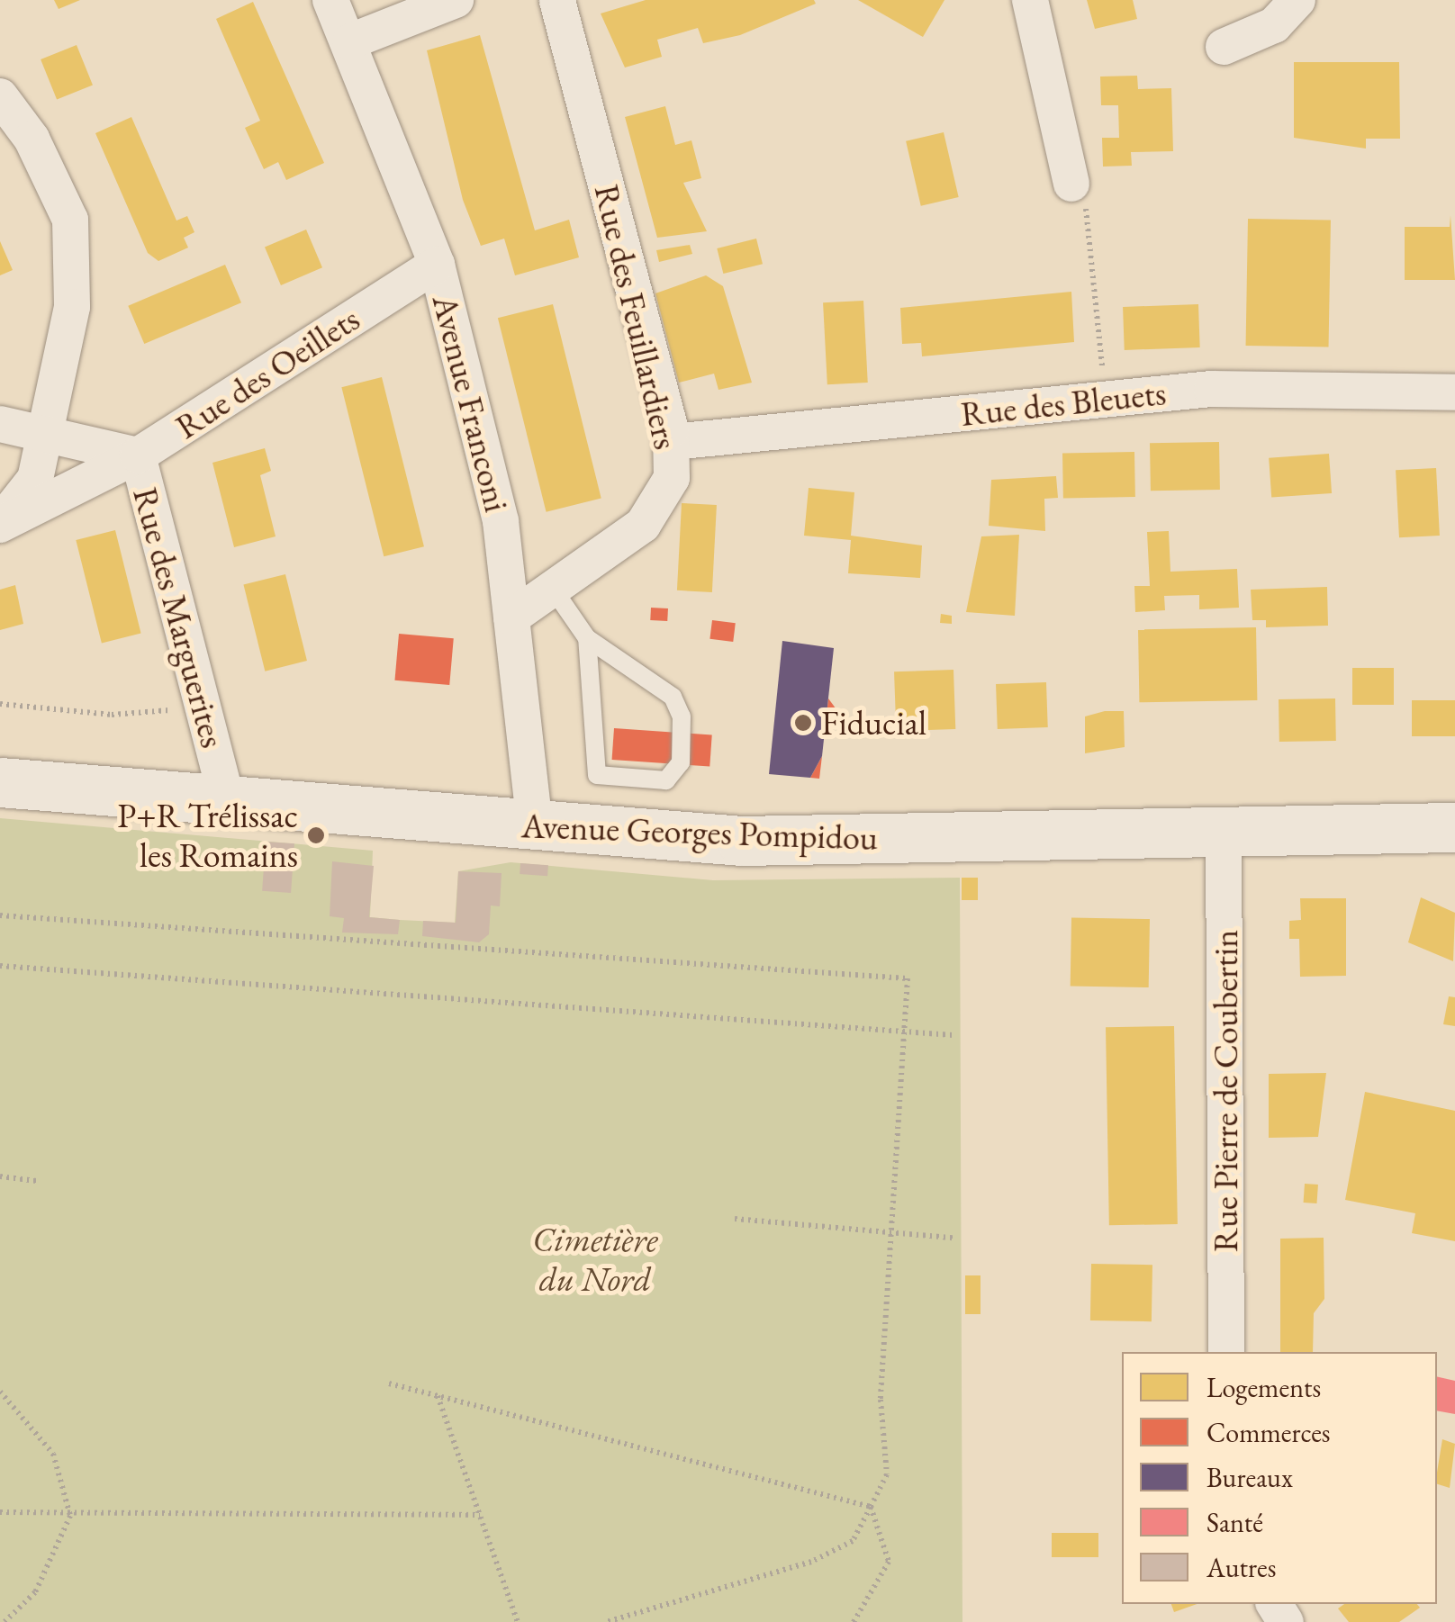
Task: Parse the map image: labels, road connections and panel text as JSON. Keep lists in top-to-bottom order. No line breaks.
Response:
{"streets":{"main road":["Avenue Georges Pompidou"],"street":["Rue des Feuillardiers","Rue des Oeillets","Avenue Franconi","Rue des Bleuets","Rue des Marguerites","Rue Pierre de Coubertin"]},"crossings":[["Rue des Feuillardiers","Avenue Franconi"],["Rue des Feuillardiers","Rue des Bleuets"],["Rue des Oeillets","Avenue Franconi"],["Rue des Oeillets","Rue des Marguerites"],["Avenue Franconi","Avenue Georges Pompidou"],["Rue des Marguerites","Avenue Georges Pompidou"],["Avenue Georges Pompidou","Rue Pierre de Coubertin"]],"parks":["Cimetière du Nord"],"places":["Fiducial","P+R Trélissac les Romains"],"legend":["Logements","Commerces","Bureaux","Santé","Autres"]}
